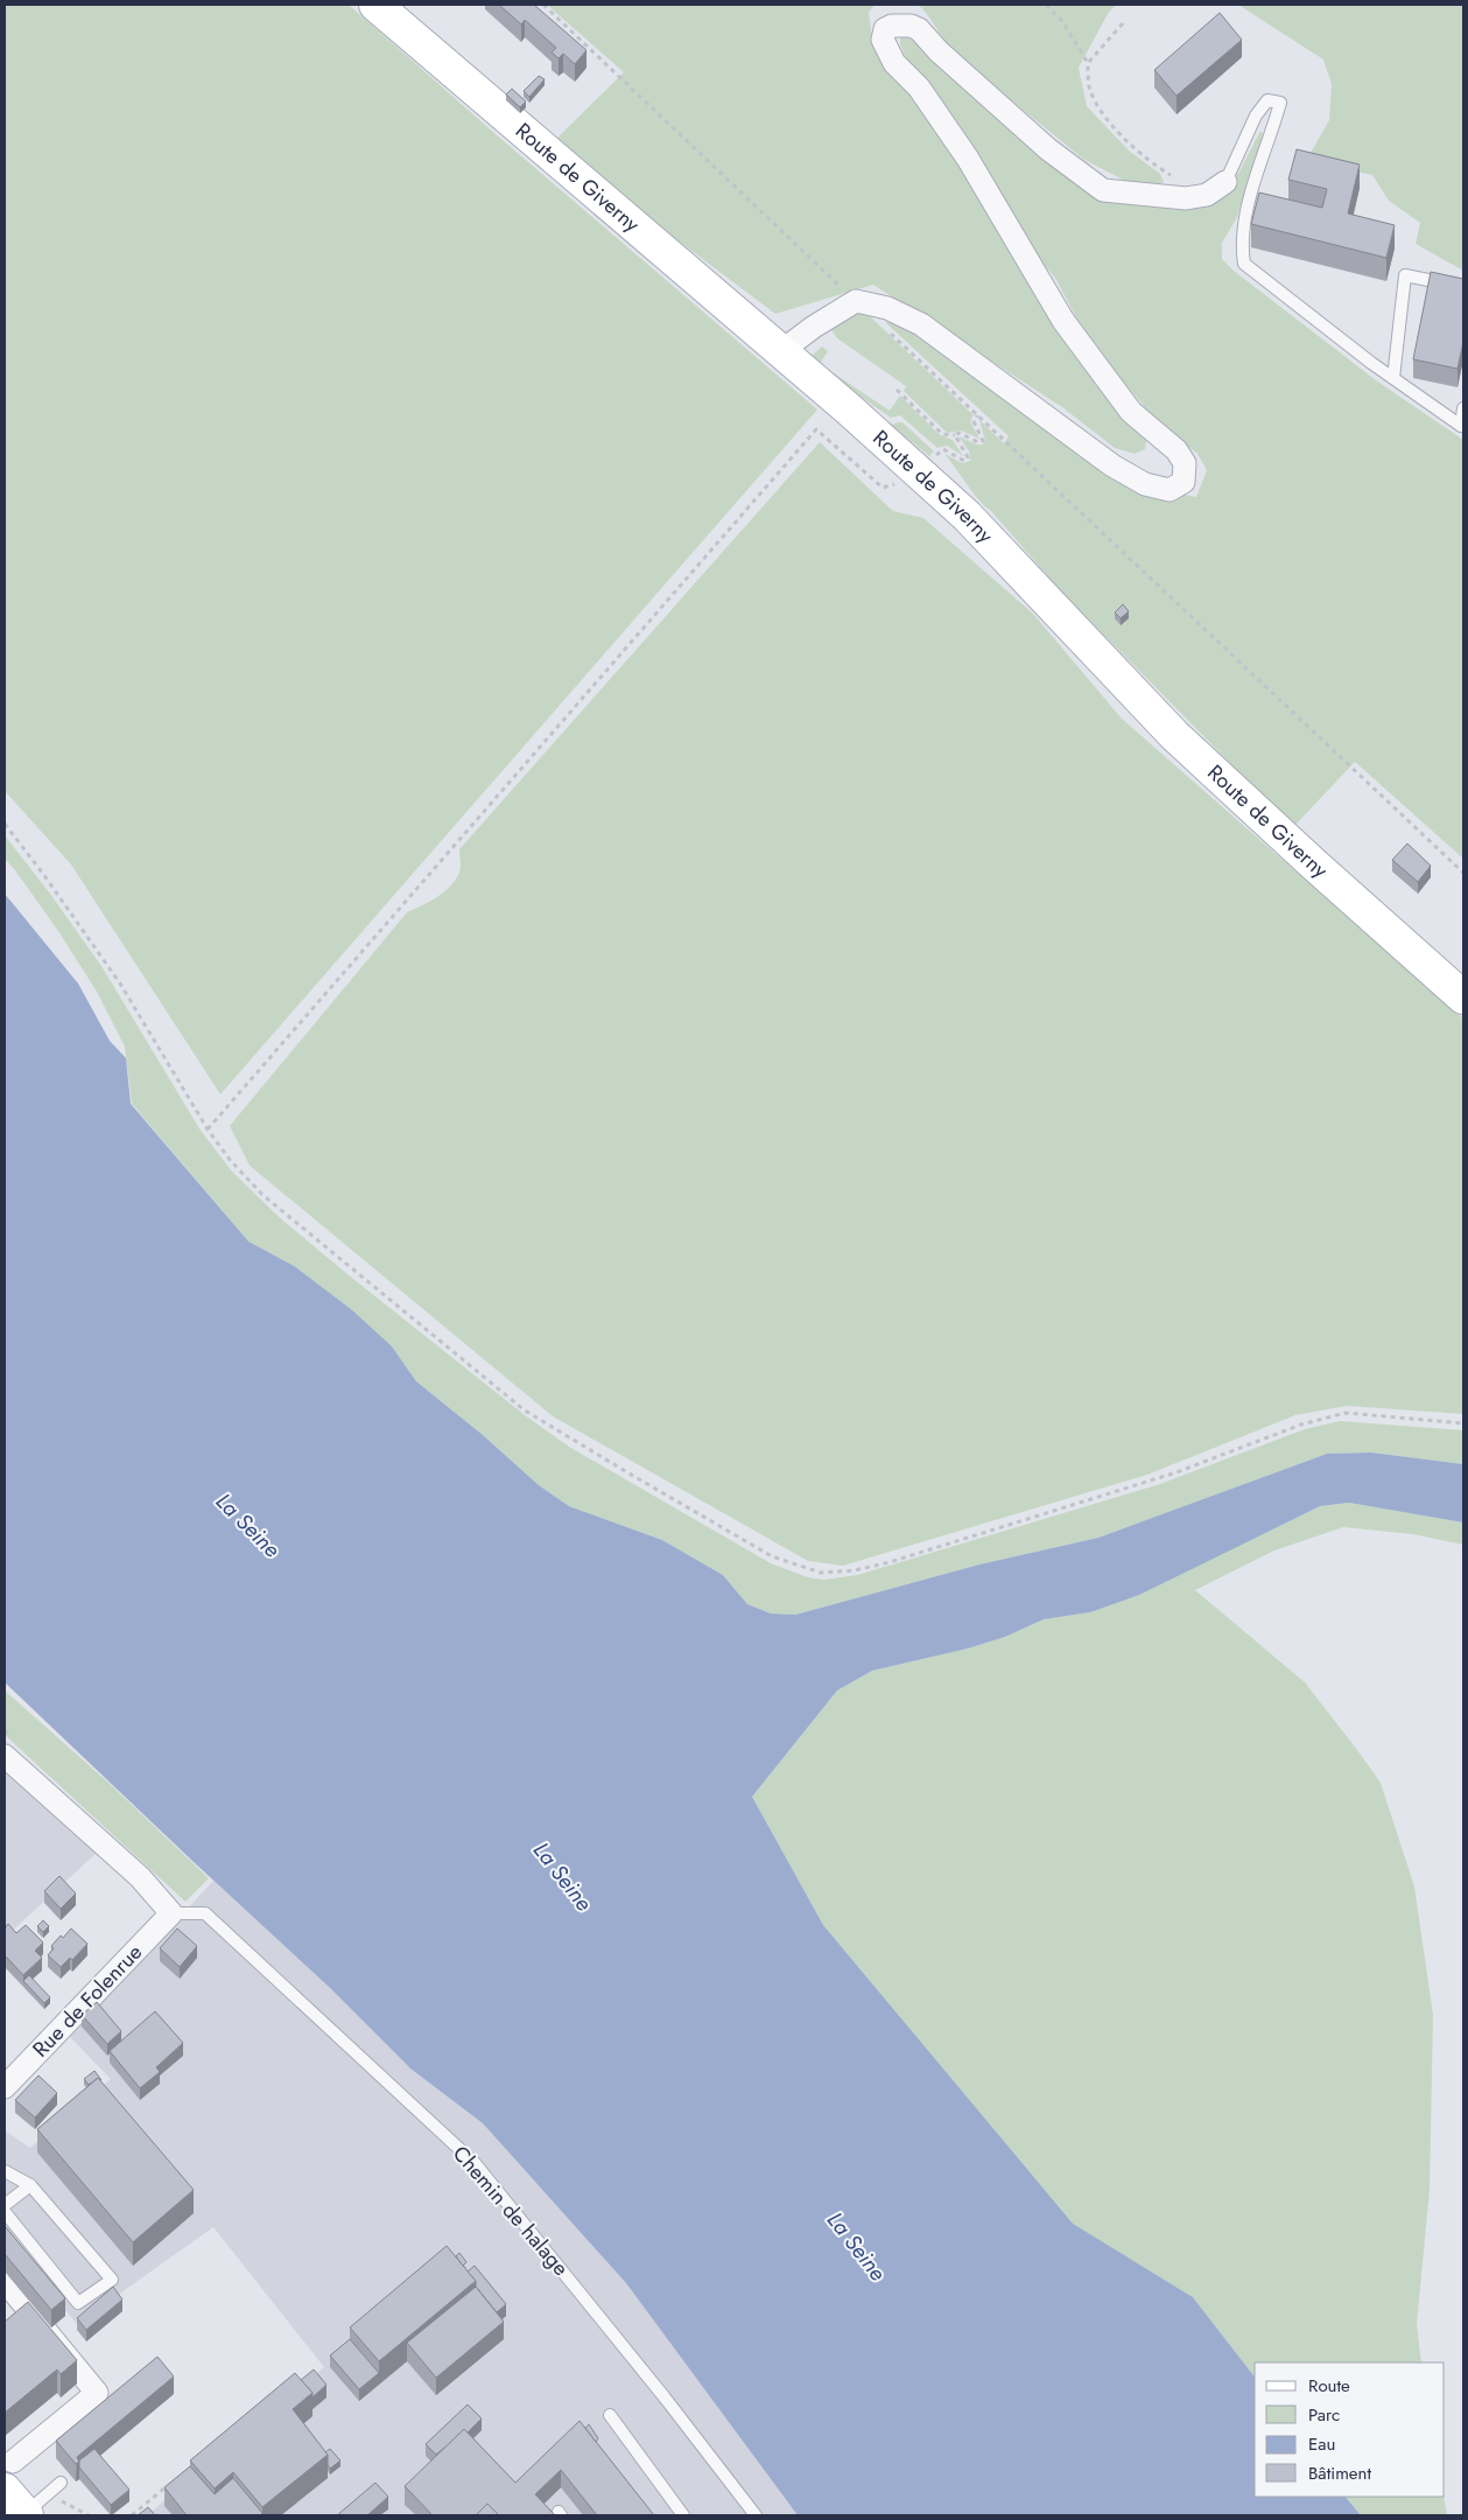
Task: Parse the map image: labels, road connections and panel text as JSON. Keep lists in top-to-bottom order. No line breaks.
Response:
{"streets":{"main road":["Route de Giverny"],"street":["Rue de Folenrue"],"lane":["Chemin de halage"]},"crossings":[["Rue de Folenrue","Chemin de halage"]],"water":["La Seine"],"legend":["Route","Parc","Eau","Bâtiment"]}
